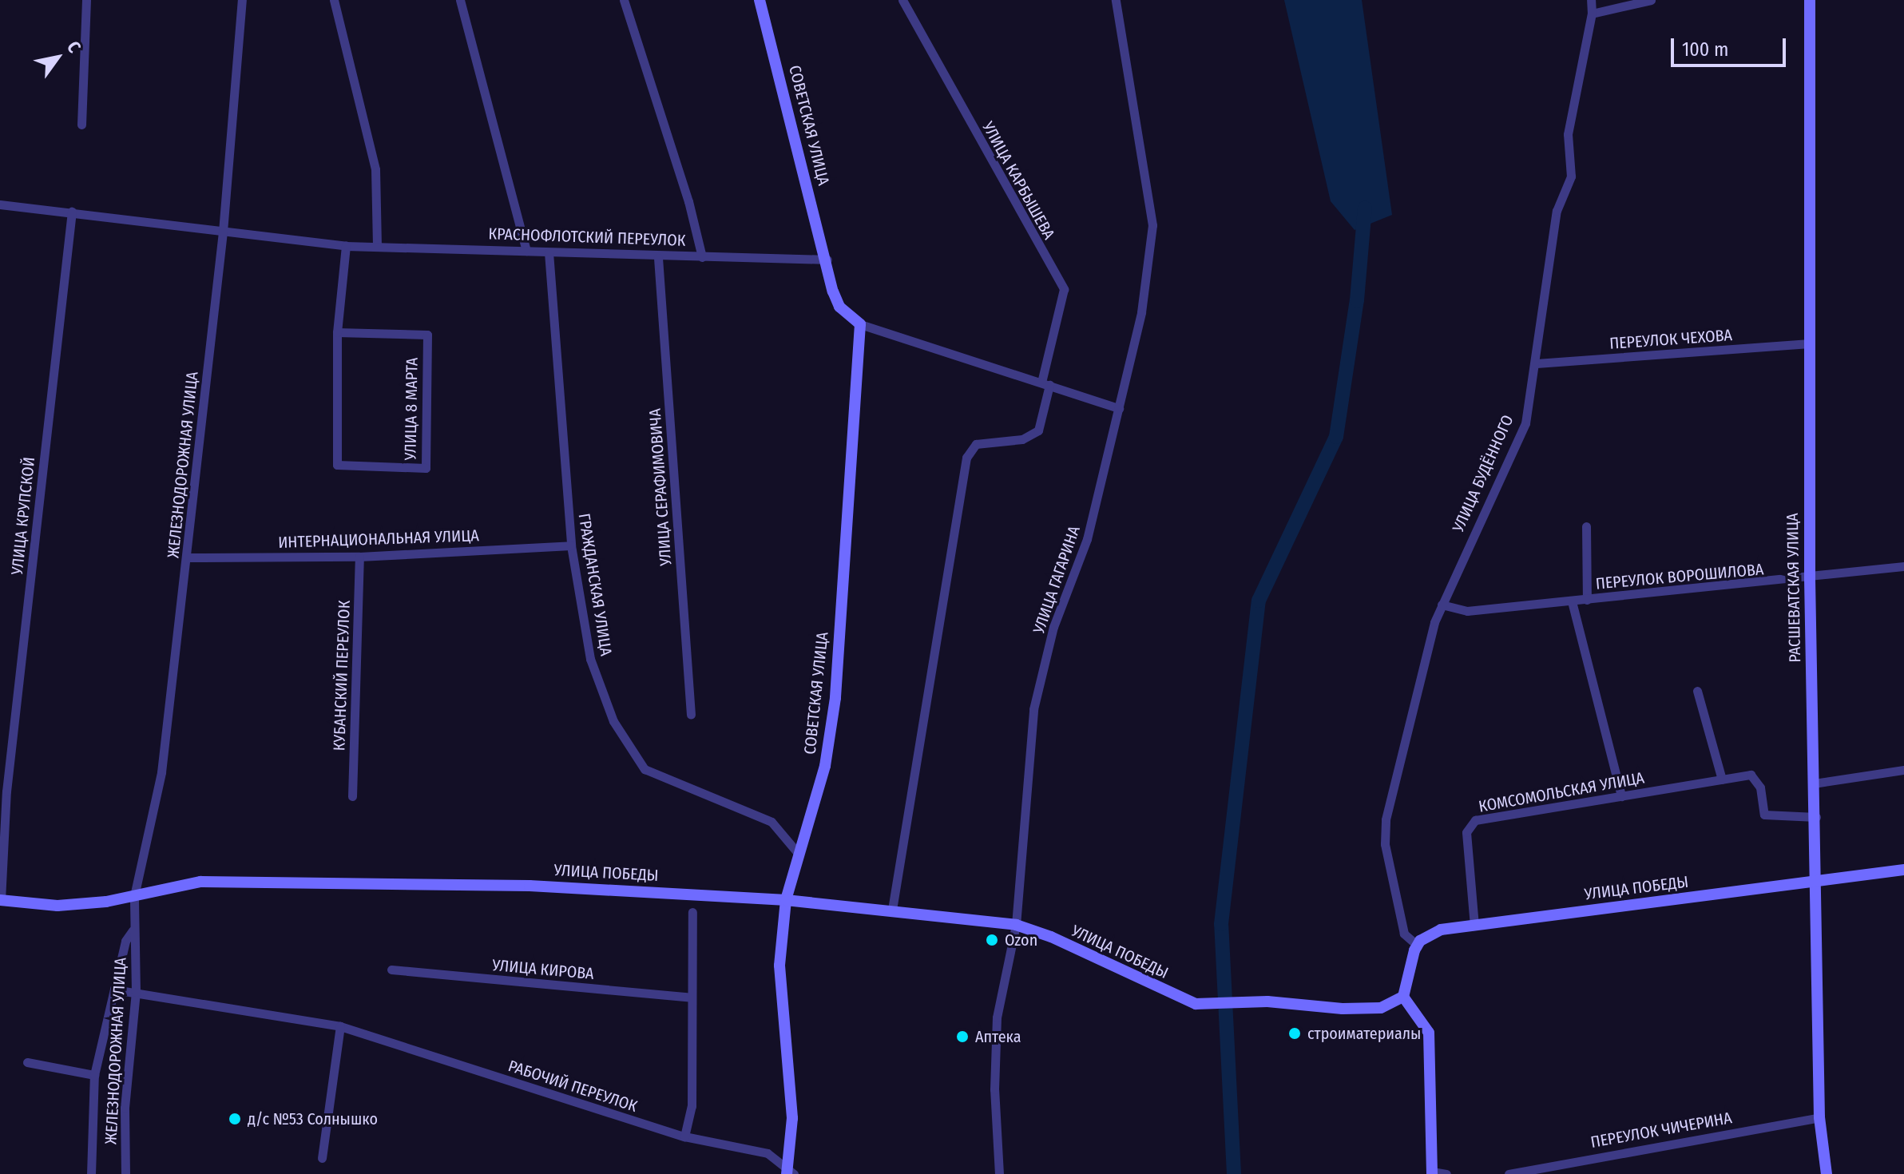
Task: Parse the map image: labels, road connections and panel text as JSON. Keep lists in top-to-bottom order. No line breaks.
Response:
{"streets":{"street":["СОВЕТСКАЯ УЛИЦА","УЛИЦА КАРБЫШЕВА","КРАСНОФЛОТСКИЙ ПЕРЕУЛОК","ПЕРЕУЛОК ЧЕХОВА","УЛИЦА 8 МАРТА","ЖЕЛЕЗНОДОРОЖНАЯ УЛИЦА","УЛИЦА БУДЁННОГО","УЛИЦА СЕРАФИМОВИЧА","УЛИЦА КРУПСКОЙ","ИНТЕРНАЦИОНАЛЬНАЯ УЛИЦА","ПЕРЕУЛОК ВОРОШИЛОВА","УЛИЦА ГАГАРИНА","ГРАЖДАНСКАЯ УЛИЦА","РАСШЕВАТСКАЯ УЛИЦА","КУБАНСКИЙ ПЕРЕУЛОК","КОМСОМОЛЬСКАЯ УЛИЦА","УЛИЦА ПОБЕДЫ","УЛИЦА КИРОВА","РАБОЧИЙ ПЕРЕУЛОК","ПЕРЕУЛОК ЧИЧЕРИНА"]},"crossings":[["СОВЕТСКАЯ УЛИЦА","КРАСНОФЛОТСКИЙ ПЕРЕУЛОК"],["СОВЕТСКАЯ УЛИЦА","ГРАЖДАНСКАЯ УЛИЦА"],["СОВЕТСКАЯ УЛИЦА","УЛИЦА ПОБЕДЫ"],["СОВЕТСКАЯ УЛИЦА","РАБОЧИЙ ПЕРЕУЛОК"],["УЛИЦА КАРБЫШЕВА","УЛИЦА ПОБЕДЫ"],["КРАСНОФЛОТСКИЙ ПЕРЕУЛОК","УЛИЦА 8 МАРТА"],["КРАСНОФЛОТСКИЙ ПЕРЕУЛОК","ЖЕЛЕЗНОДОРОЖНАЯ УЛИЦА"],["КРАСНОФЛОТСКИЙ ПЕРЕУЛОК","УЛИЦА СЕРАФИМОВИЧА"],["КРАСНОФЛОТСКИЙ ПЕРЕУЛОК","УЛИЦА КРУПСКОЙ"],["КРАСНОФЛОТСКИЙ ПЕРЕУЛОК","ГРАЖДАНСКАЯ УЛИЦА"],["ПЕРЕУЛОК ЧЕХОВА","УЛИЦА БУДЁННОГО"],["ПЕРЕУЛОК ЧЕХОВА","РАСШЕВАТСКАЯ УЛИЦА"],["ЖЕЛЕЗНОДОРОЖНАЯ УЛИЦА","ИНТЕРНАЦИОНАЛЬНАЯ УЛИЦА"],["ЖЕЛЕЗНОДОРОЖНАЯ УЛИЦА","УЛИЦА ПОБЕДЫ"],["ЖЕЛЕЗНОДОРОЖНАЯ УЛИЦА","РАБОЧИЙ ПЕРЕУЛОК"],["УЛИЦА БУДЁННОГО","ПЕРЕУЛОК ВОРОШИЛОВА"],["УЛИЦА БУДЁННОГО","УЛИЦА ПОБЕДЫ"],["УЛИЦА КРУПСКОЙ","УЛИЦА ПОБЕДЫ"],["ИНТЕРНАЦИОНАЛЬНАЯ УЛИЦА","ГРАЖДАНСКАЯ УЛИЦА"],["ИНТЕРНАЦИОНАЛЬНАЯ УЛИЦА","КУБАНСКИЙ ПЕРЕУЛОК"],["ПЕРЕУЛОК ВОРОШИЛОВА","РАСШЕВАТСКАЯ УЛИЦА"],["УЛИЦА ГАГАРИНА","УЛИЦА ПОБЕДЫ"],["РАСШЕВАТСКАЯ УЛИЦА","КОМСОМОЛЬСКАЯ УЛИЦА"],["РАСШЕВАТСКАЯ УЛИЦА","УЛИЦА ПОБЕДЫ"],["РАСШЕВАТСКАЯ УЛИЦА","ПЕРЕУЛОК ЧИЧЕРИНА"],["КОМСОМОЛЬСКАЯ УЛИЦА","УЛИЦА ПОБЕДЫ"]],"places":["Ozon","строиматериалы","Аптека","д/с №53 Солнышко"],"scale_bar":"100 m","north":"top right"}
